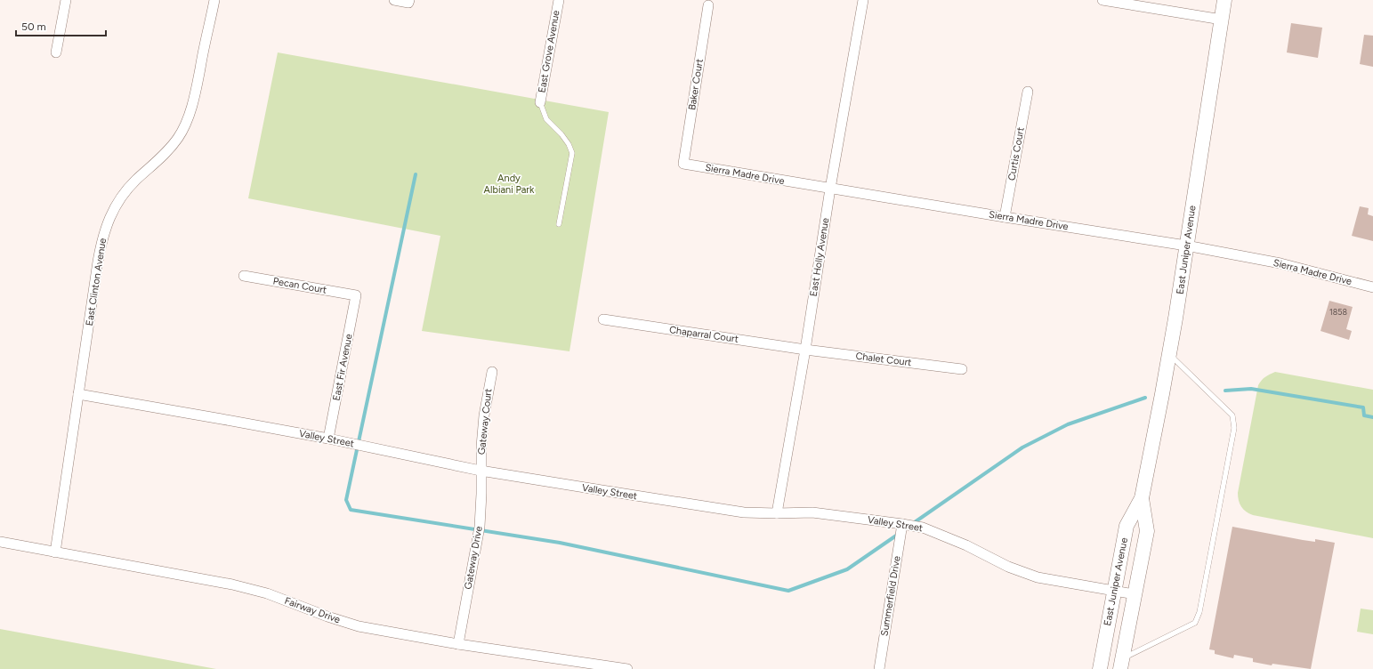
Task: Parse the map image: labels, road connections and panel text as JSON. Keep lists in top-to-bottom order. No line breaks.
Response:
{"streets":{"street":["East Grove Avenue","Baker Court","Curtis Court","Sierra Madre Drive","East Juniper Avenue","East Holly Avenue","East Clinton Avenue","Pecan Court","Chaparral Court","Chalet Court","East Fir Avenue","Gateway Court","Valley Street","Gateway Drive","Summerfield Drive","Fairway Drive"]},"crossings":[["Baker Court","Sierra Madre Drive"],["Curtis Court","Sierra Madre Drive"],["Sierra Madre Drive","East Juniper Avenue"],["Sierra Madre Drive","East Holly Avenue"],["East Juniper Avenue","Valley Street"],["East Holly Avenue","Chaparral Court"],["East Holly Avenue","Chalet Court"],["East Holly Avenue","Valley Street"],["East Clinton Avenue","Valley Street"],["East Clinton Avenue","Fairway Drive"],["Pecan Court","East Fir Avenue"],["Chaparral Court","Chalet Court"],["East Fir Avenue","Valley Street"],["Gateway Court","Valley Street"],["Gateway Court","Gateway Drive"],["Valley Street","Gateway Drive"],["Valley Street","Summerfield Drive"],["Gateway Drive","Fairway Drive"]],"parks":["Andy Albiani Park"],"house_numbers":["1858"],"scale_bar":"50 m"}
